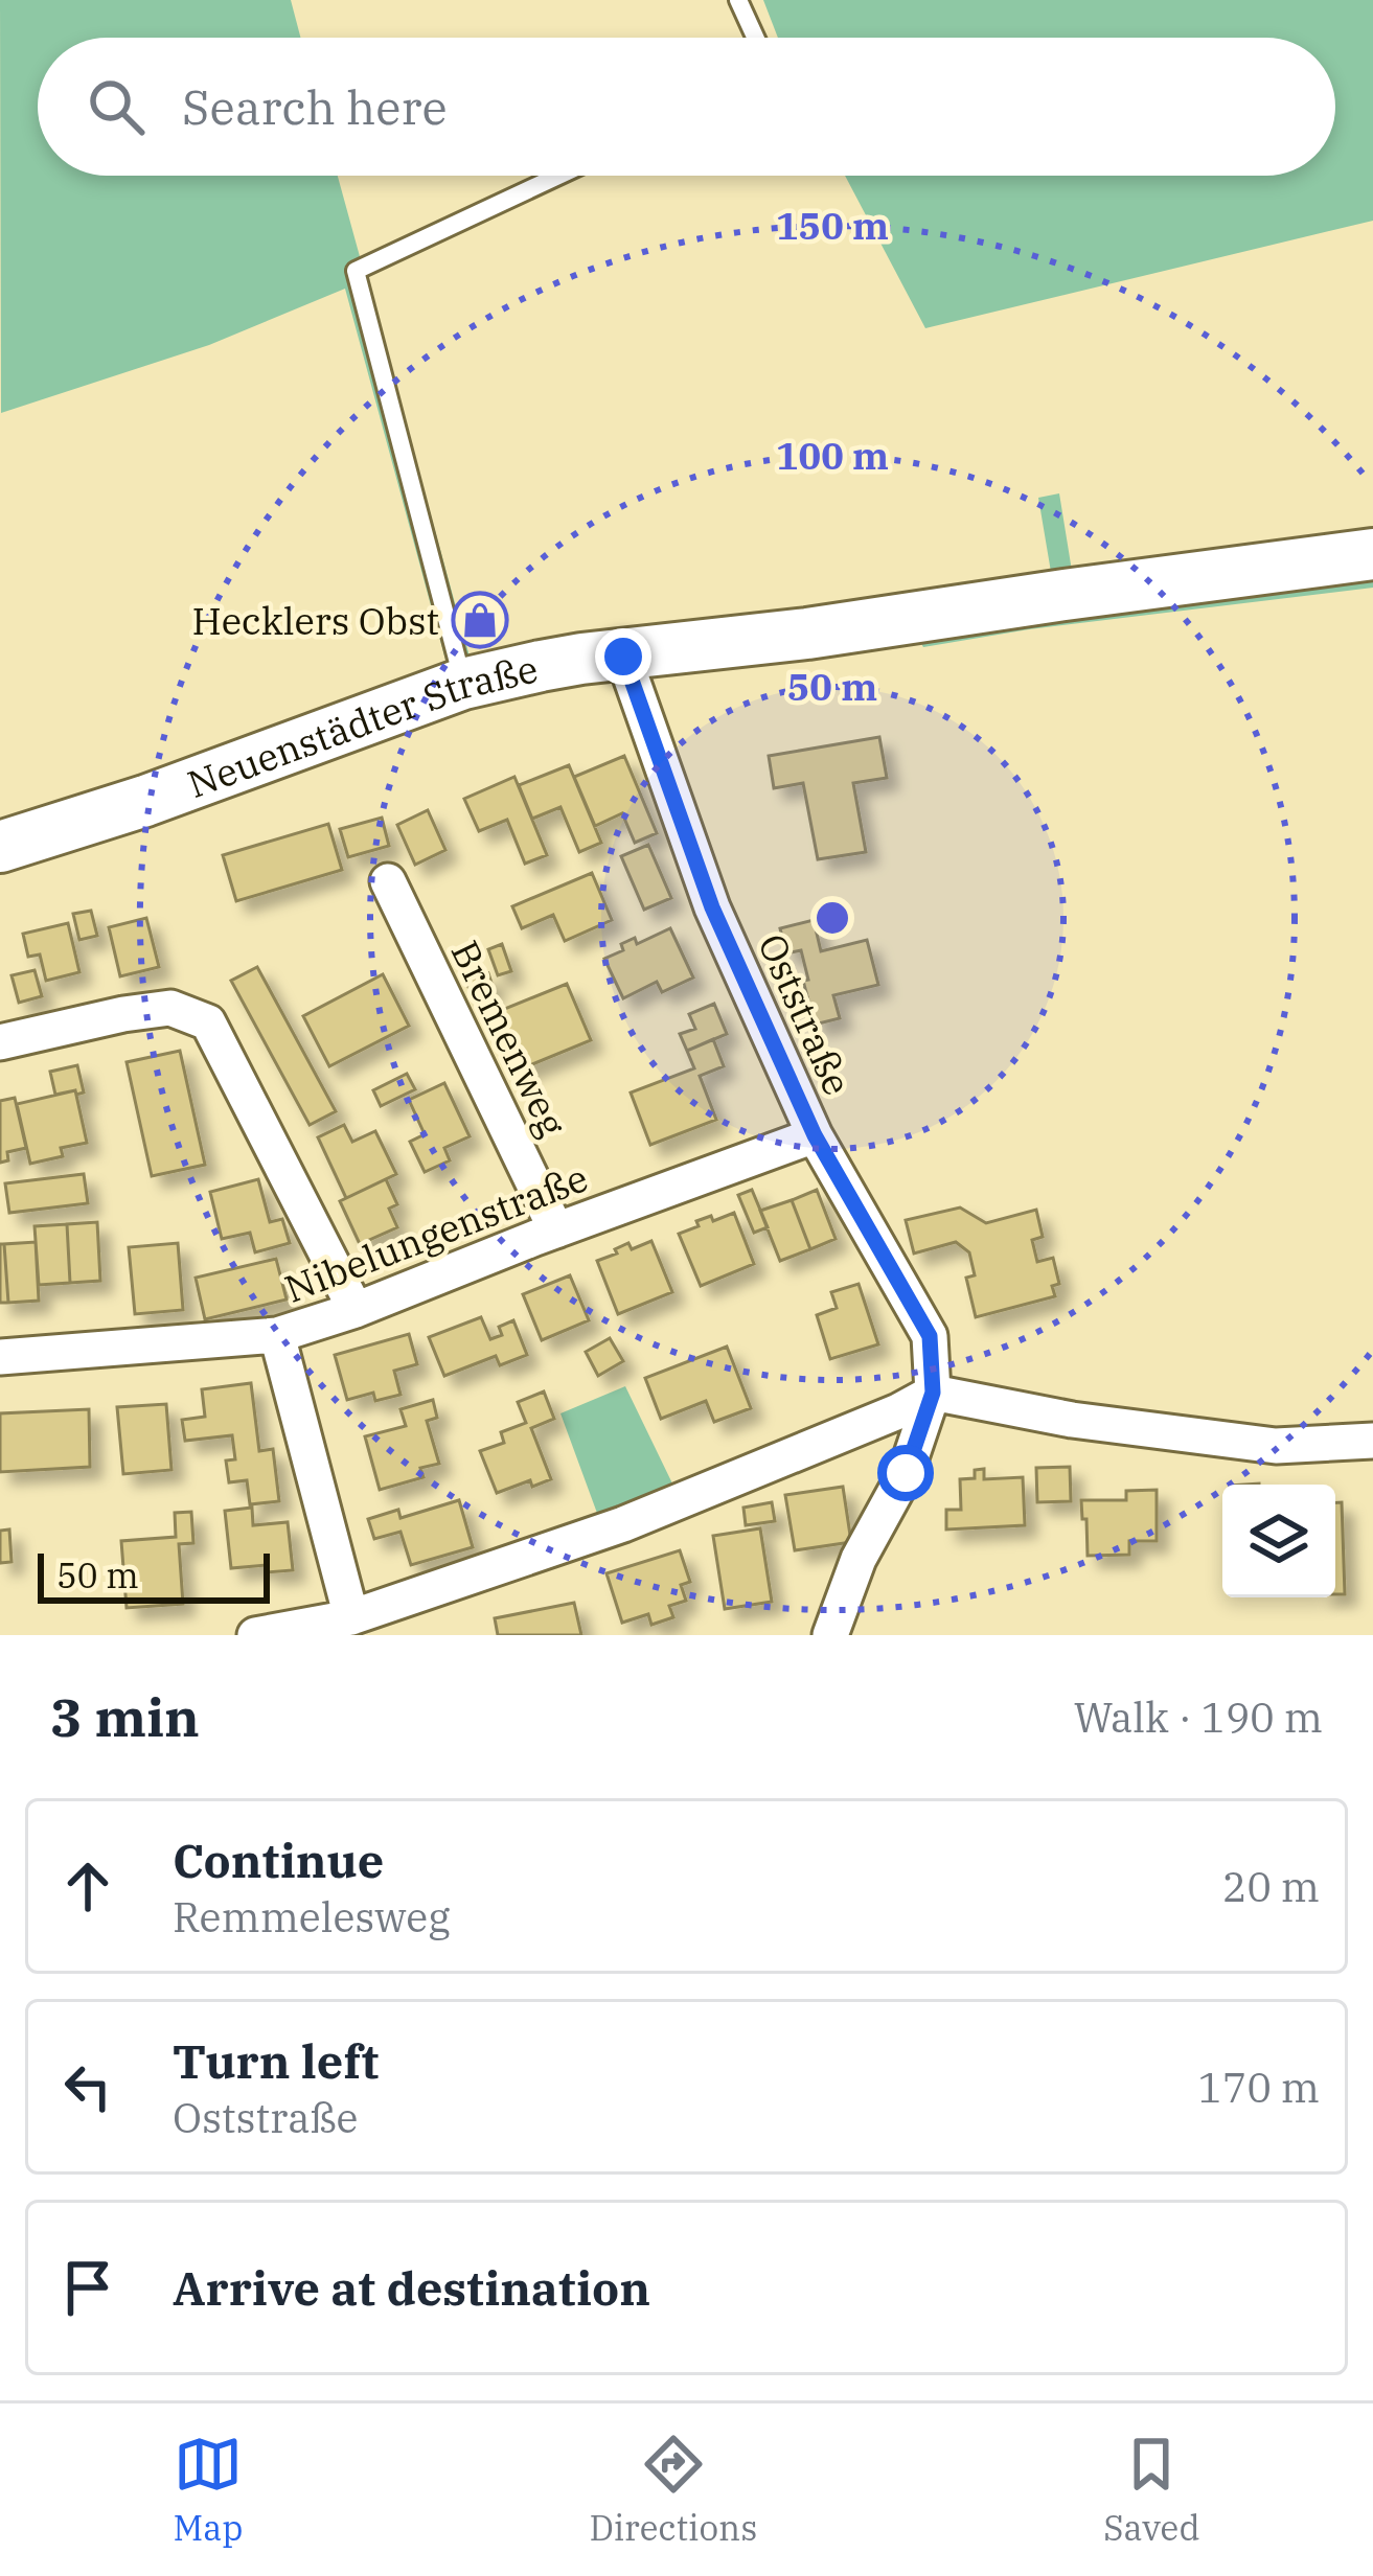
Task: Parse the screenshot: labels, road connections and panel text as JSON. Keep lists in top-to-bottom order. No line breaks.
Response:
{"streets":{"main road":["Neuenstädter Straße"],"street":["Oststraße","Bremenweg","Nibelungenstraße"]},"crossings":[["Neuenstädter Straße","Oststraße"],["Oststraße","Nibelungenstraße"],["Bremenweg","Nibelungenstraße"]],"places":{"shop":["Hecklers Obst"]},"scale_bar":"50 m","page":{"search":"Search here","scale":"50 m","heading":["3 min","Walk · 190 m"],"list":[["Continue","Remmelesweg","20 m"],["Turn left","Oststraße","170 m"],"Arrive at destination"],"nav":["Map","Directions","Saved"]},"rings":["150 m","100 m","50 m"]}
